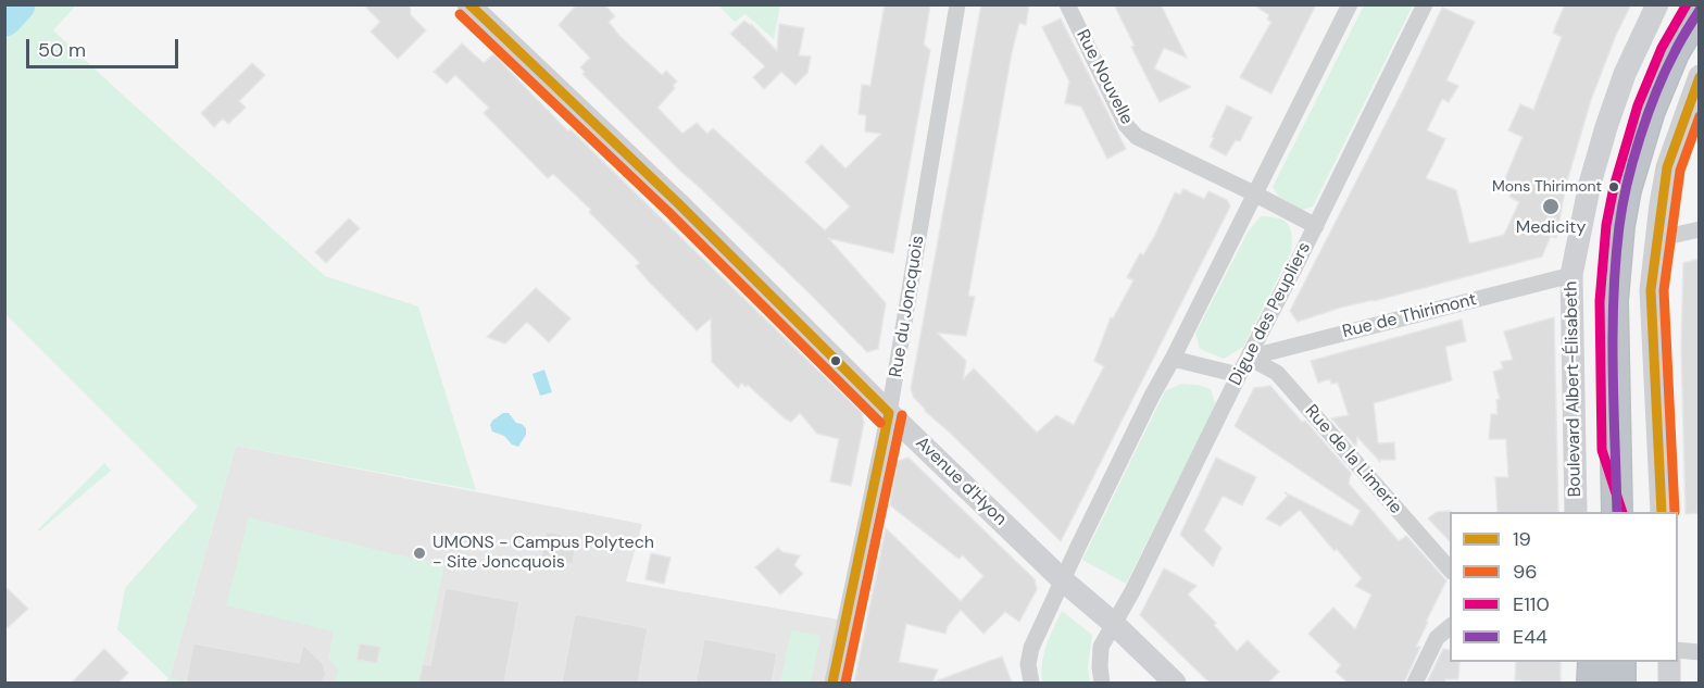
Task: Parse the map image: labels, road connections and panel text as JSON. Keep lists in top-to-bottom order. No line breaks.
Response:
{"streets":{"street":["Rue Nouvelle","Rue du Joncquois","Digue des Peupliers","Rue de Thirimont","Boulevard Albert-Élisabeth","Rue de la Limerie","Avenue d'Hyon"]},"crossings":[["Rue Nouvelle","Digue des Peupliers"],["Rue du Joncquois","Avenue d'Hyon"],["Digue des Peupliers","Rue de Thirimont"],["Digue des Peupliers","Rue de la Limerie"],["Digue des Peupliers","Avenue d'Hyon"],["Rue de Thirimont","Boulevard Albert-Élisabeth"],["Rue de Thirimont","Rue de la Limerie"]],"places":["Mons Thirimont","Medicity","UMONS - Campus Polytech - Site Joncquois"],"lines":["transit line 19","transit line E110","transit line E44","transit line 96"],"legend":["19","96","E110","E44"],"scale_bar":"50 m"}
